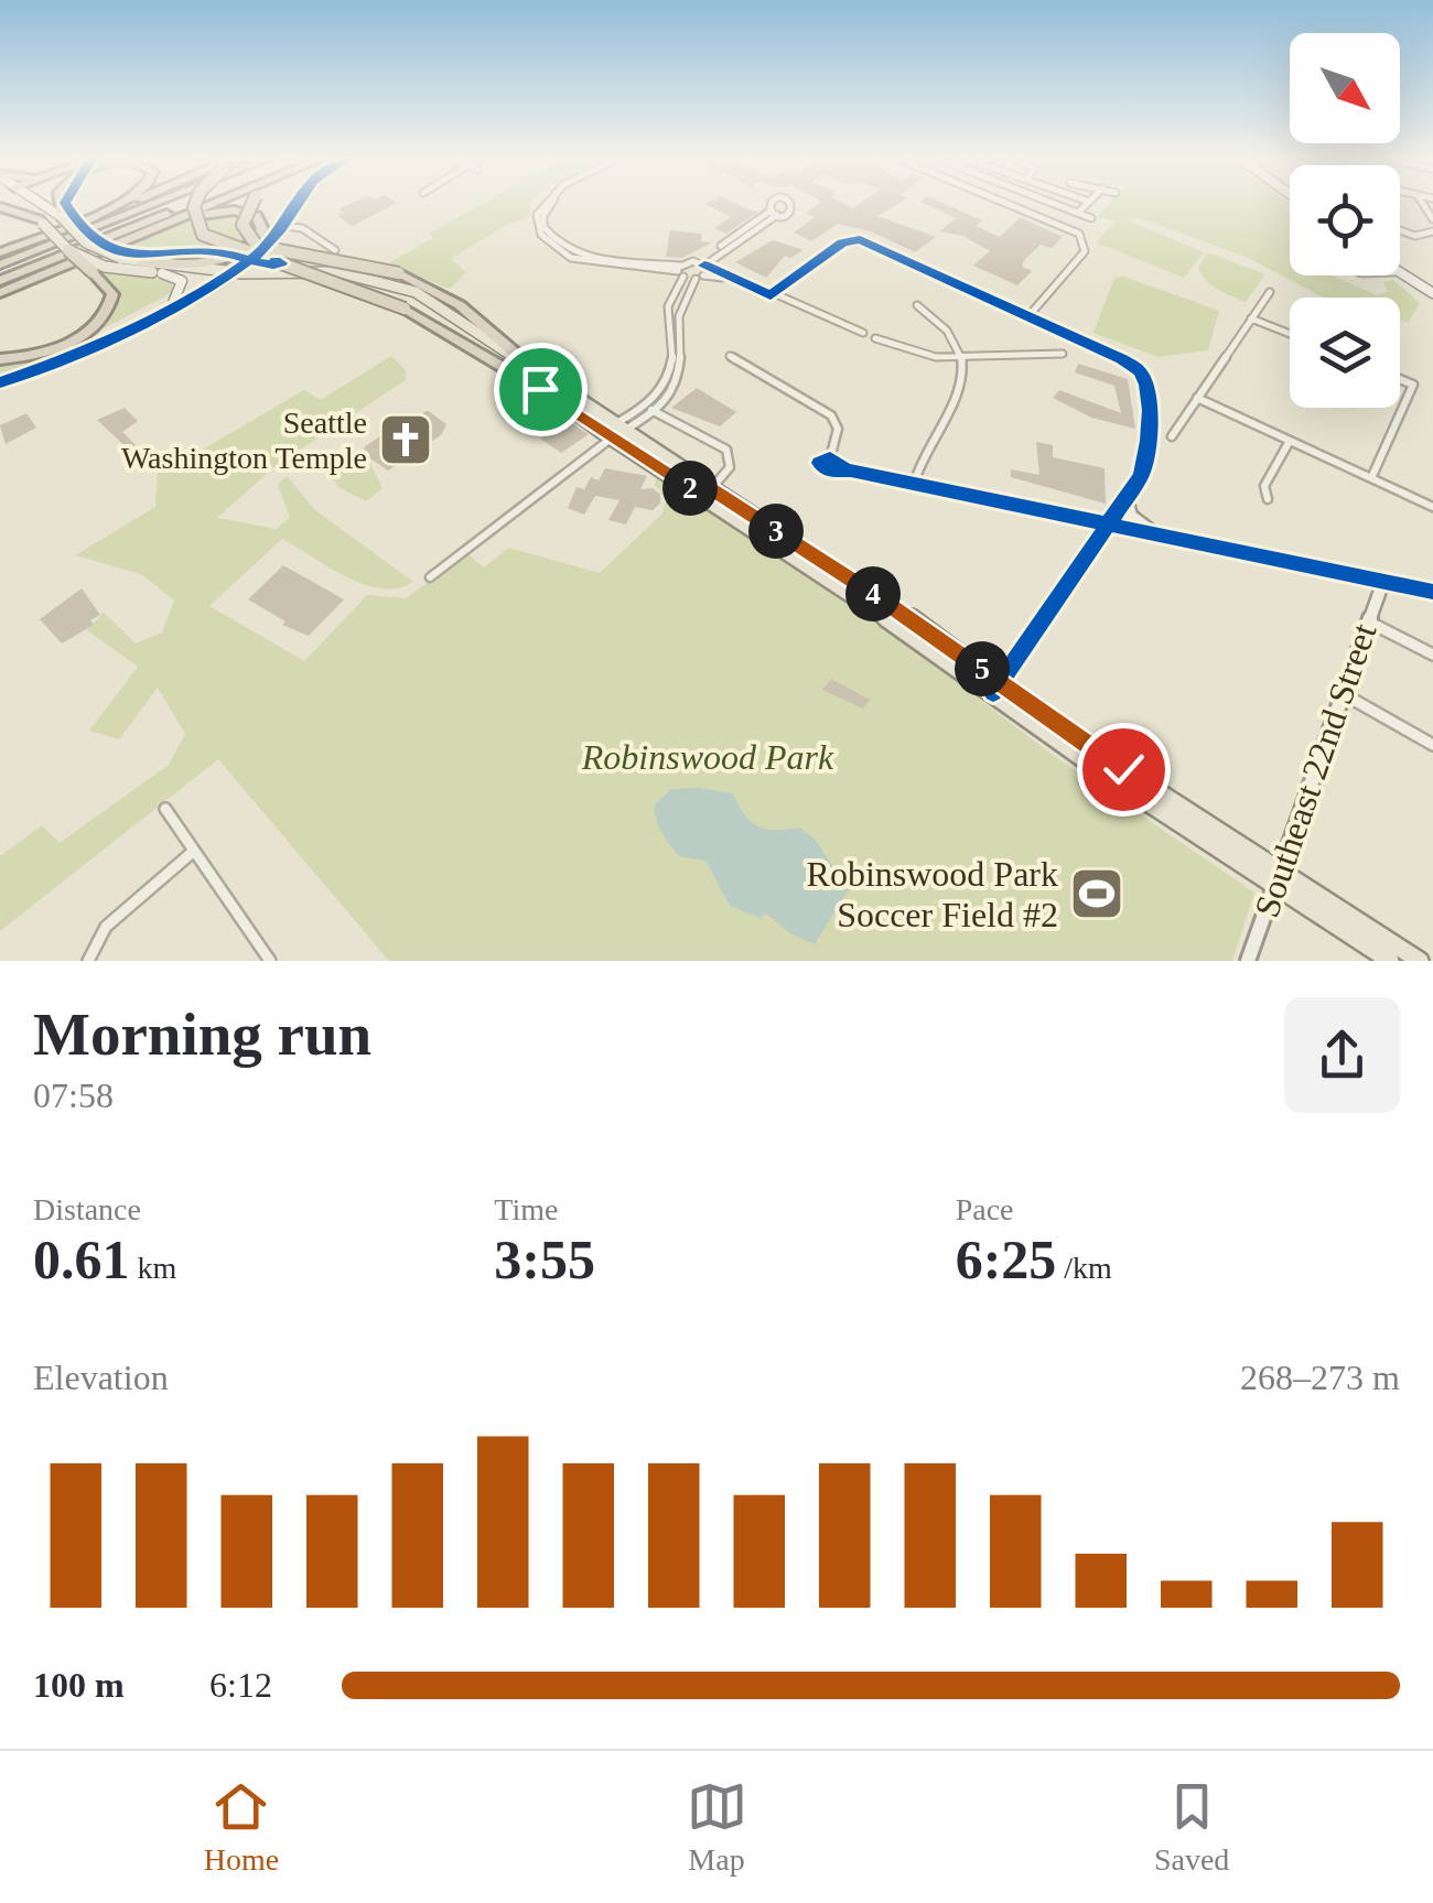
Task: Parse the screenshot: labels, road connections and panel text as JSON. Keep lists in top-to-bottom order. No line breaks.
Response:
{"streets":{"street":["Southeast 22nd Street"]},"parks":["Robinswood Park"],"places":{"church":["Seattle Washington Temple"],"sports":["Robinswood Park Soccer Field #2"]},"north":"bottom right","page":{"pins":["2","3","4","5"],"heading":["Morning run","07:58"],"stats":[["Distance","0.61 km"],["Time","3:55"],["Pace","6:25 /km"]],"chart":["Elevation","268–273 m"],"list":[{"name":"100 m","note":"6:12"}],"tabs":["Home","Map","Saved"]}}
